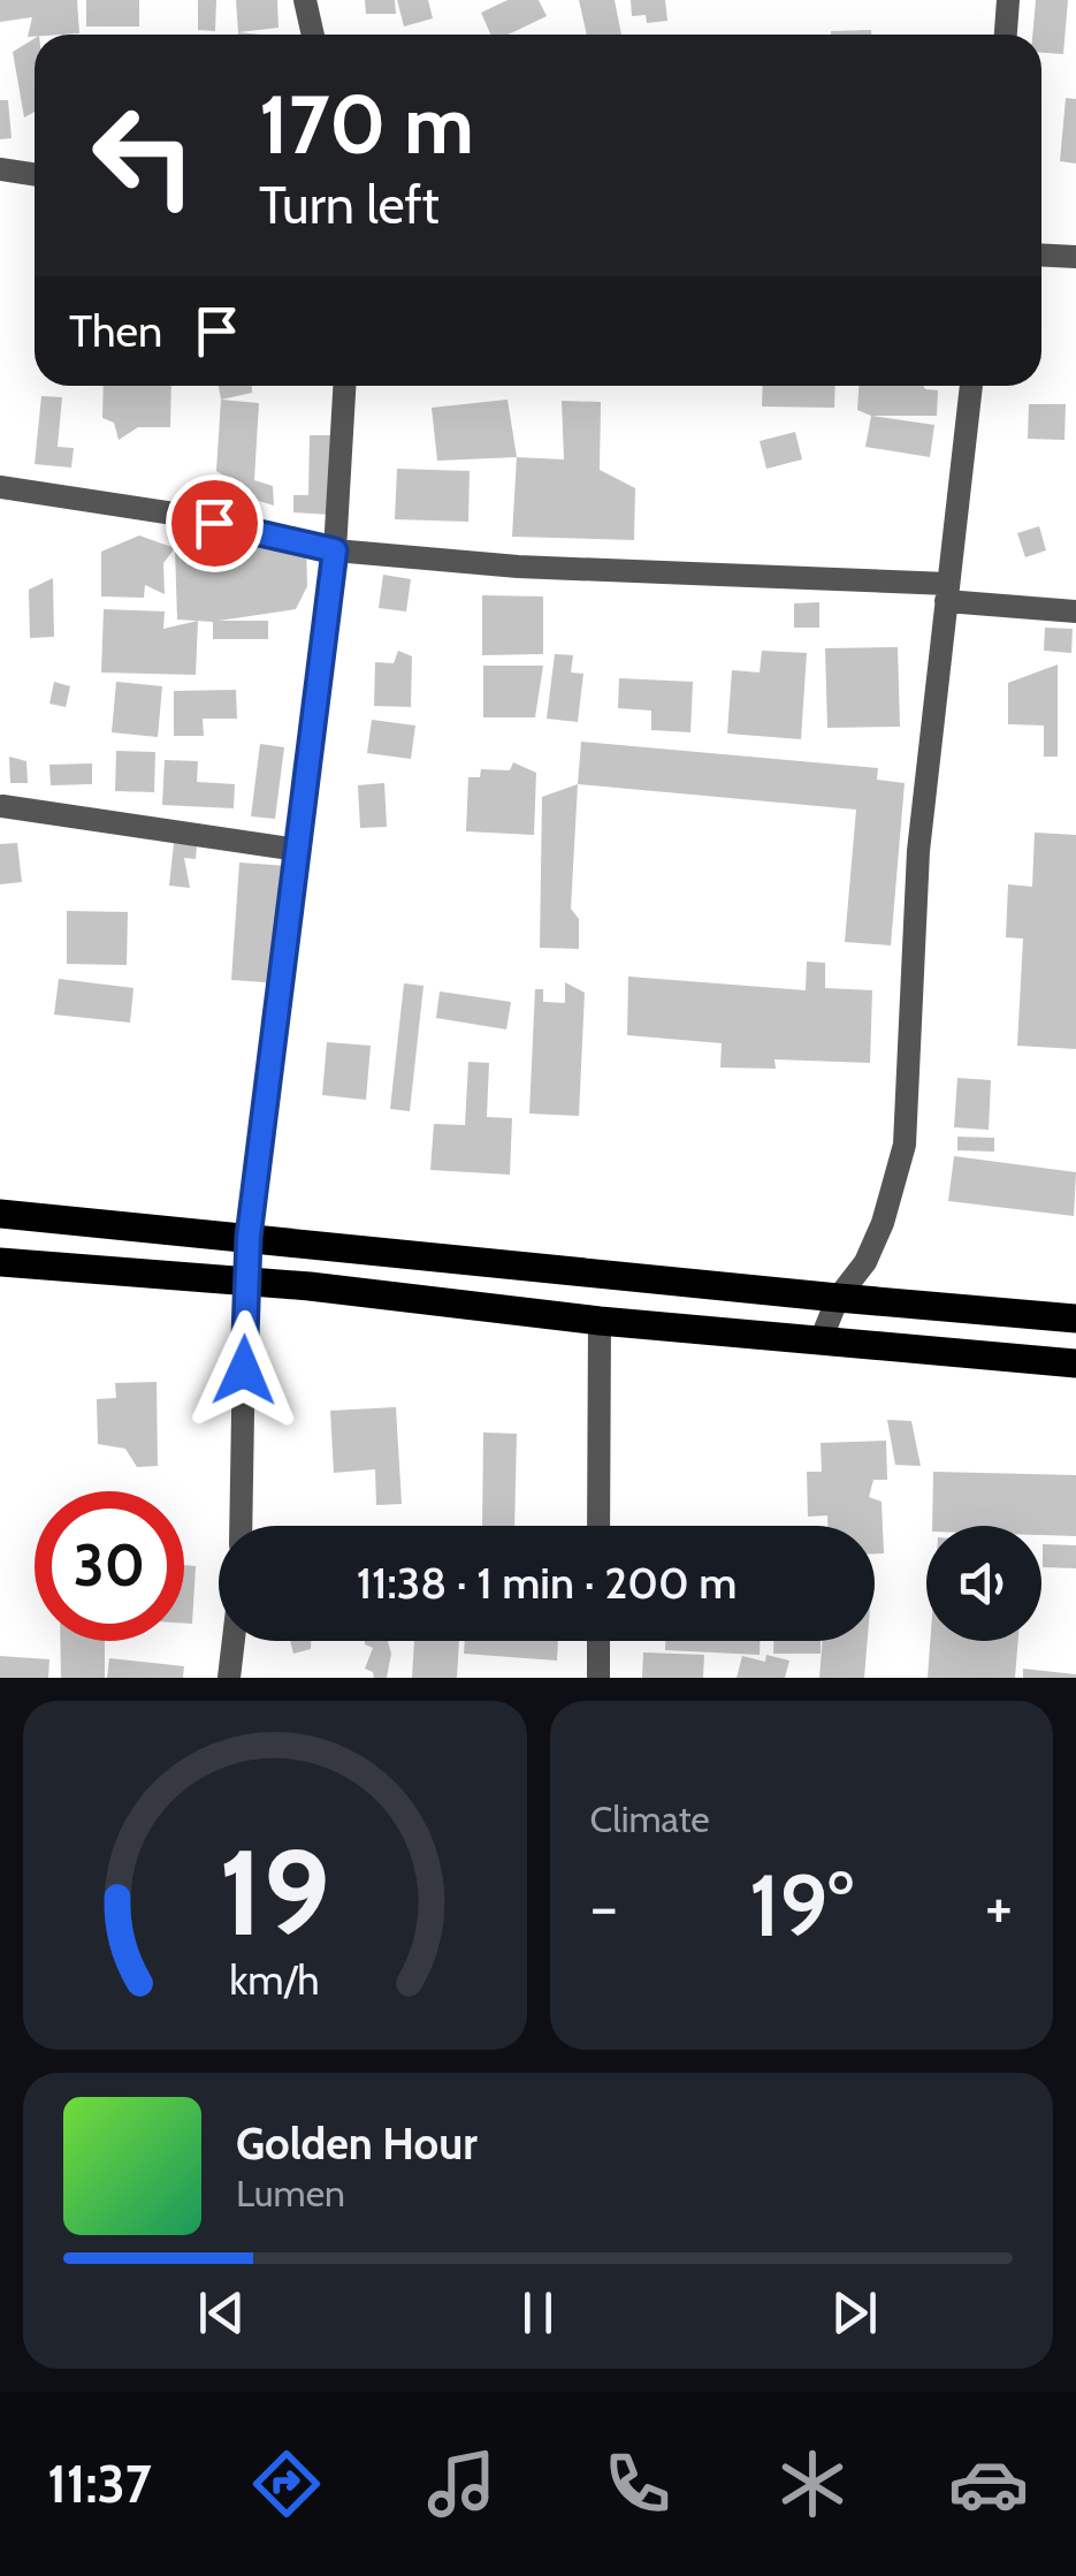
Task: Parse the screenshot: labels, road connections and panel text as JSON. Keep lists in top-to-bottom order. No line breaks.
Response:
{"page":{"turn":["170 m","Turn left"],"then":"Then","limit":"30","trip":"11:38 · 1 min · 200 m","tile":"Climate","heat":["−","19°","+"],"song":["Golden Hour","Lumen"],"tabs":"11:37","gauge":["19","km/h"]}}
